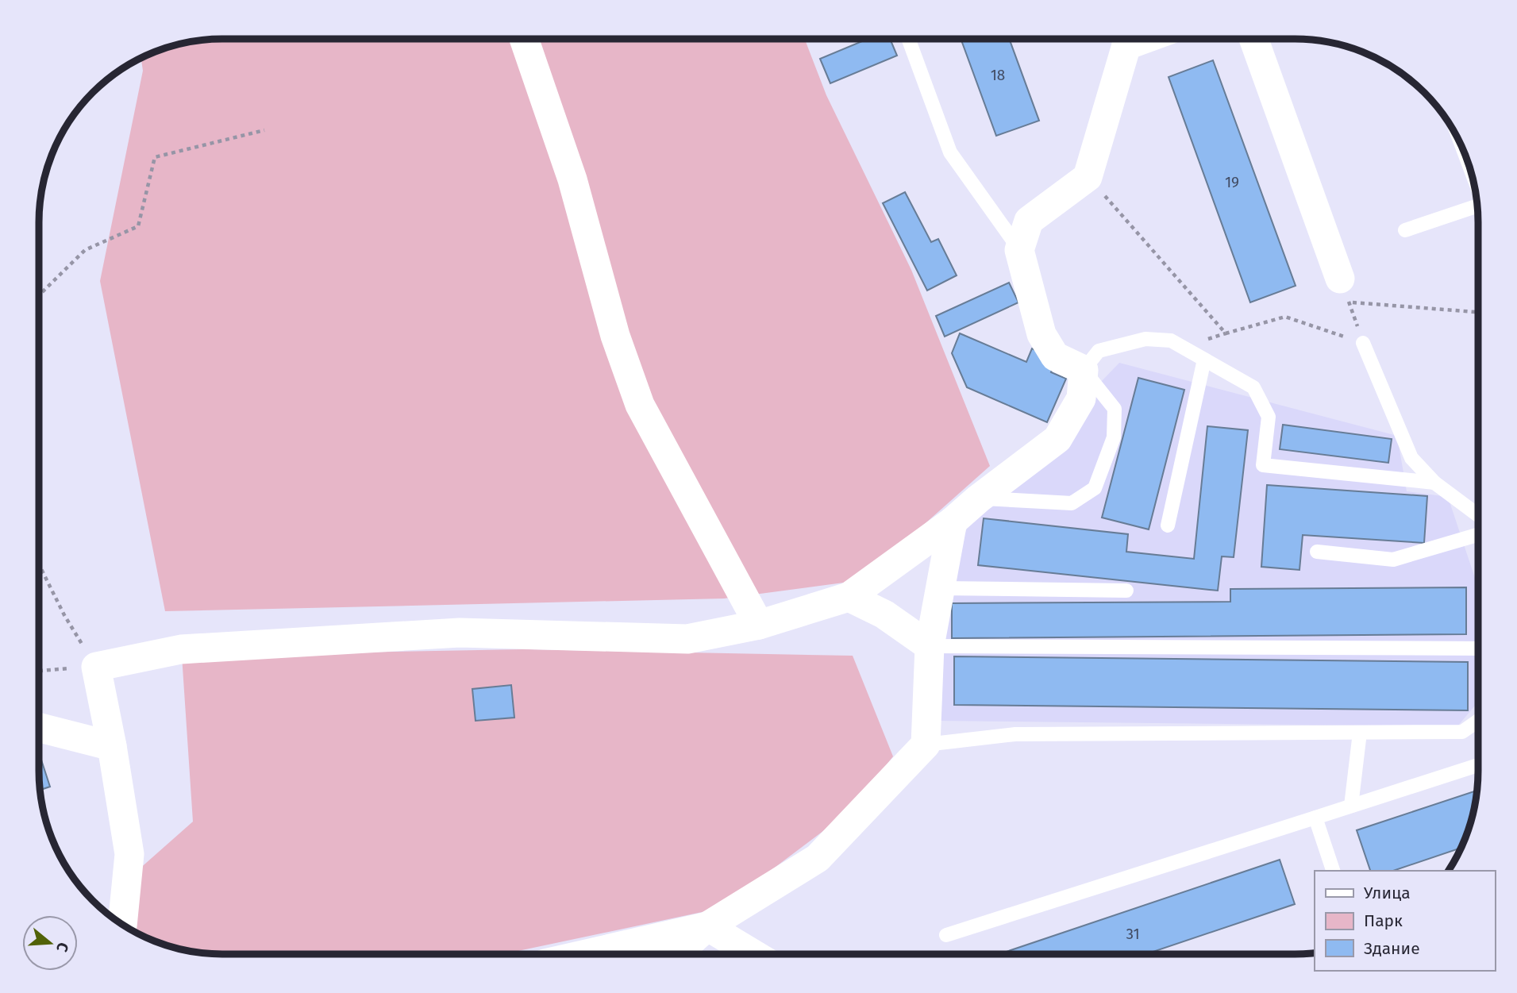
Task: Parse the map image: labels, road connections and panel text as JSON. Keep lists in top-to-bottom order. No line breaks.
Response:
{"house_numbers":["18","19","31"],"legend":["Улица","Парк","Здание"],"north":"right"}
